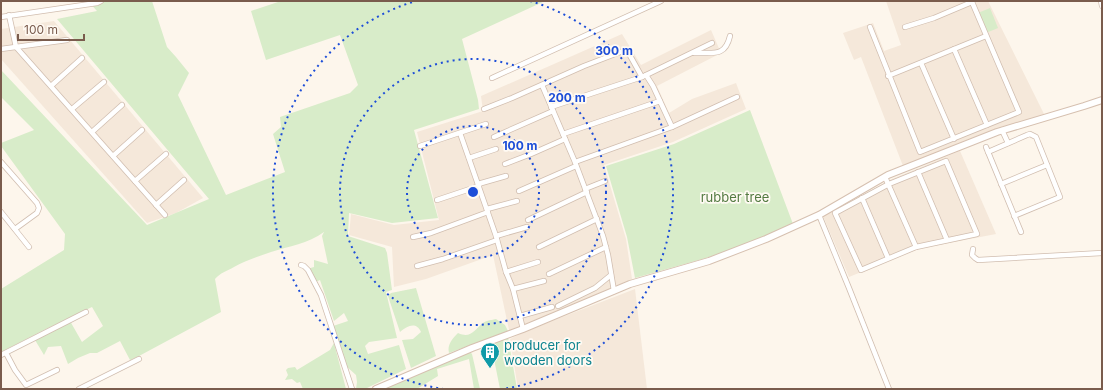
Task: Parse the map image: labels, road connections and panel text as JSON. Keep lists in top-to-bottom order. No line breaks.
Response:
{"parks":["rubber tree"],"places":{"building":["producer for wooden doors"]},"scale_bar":"100 m","rings":["300 m","200 m","100 m"]}
